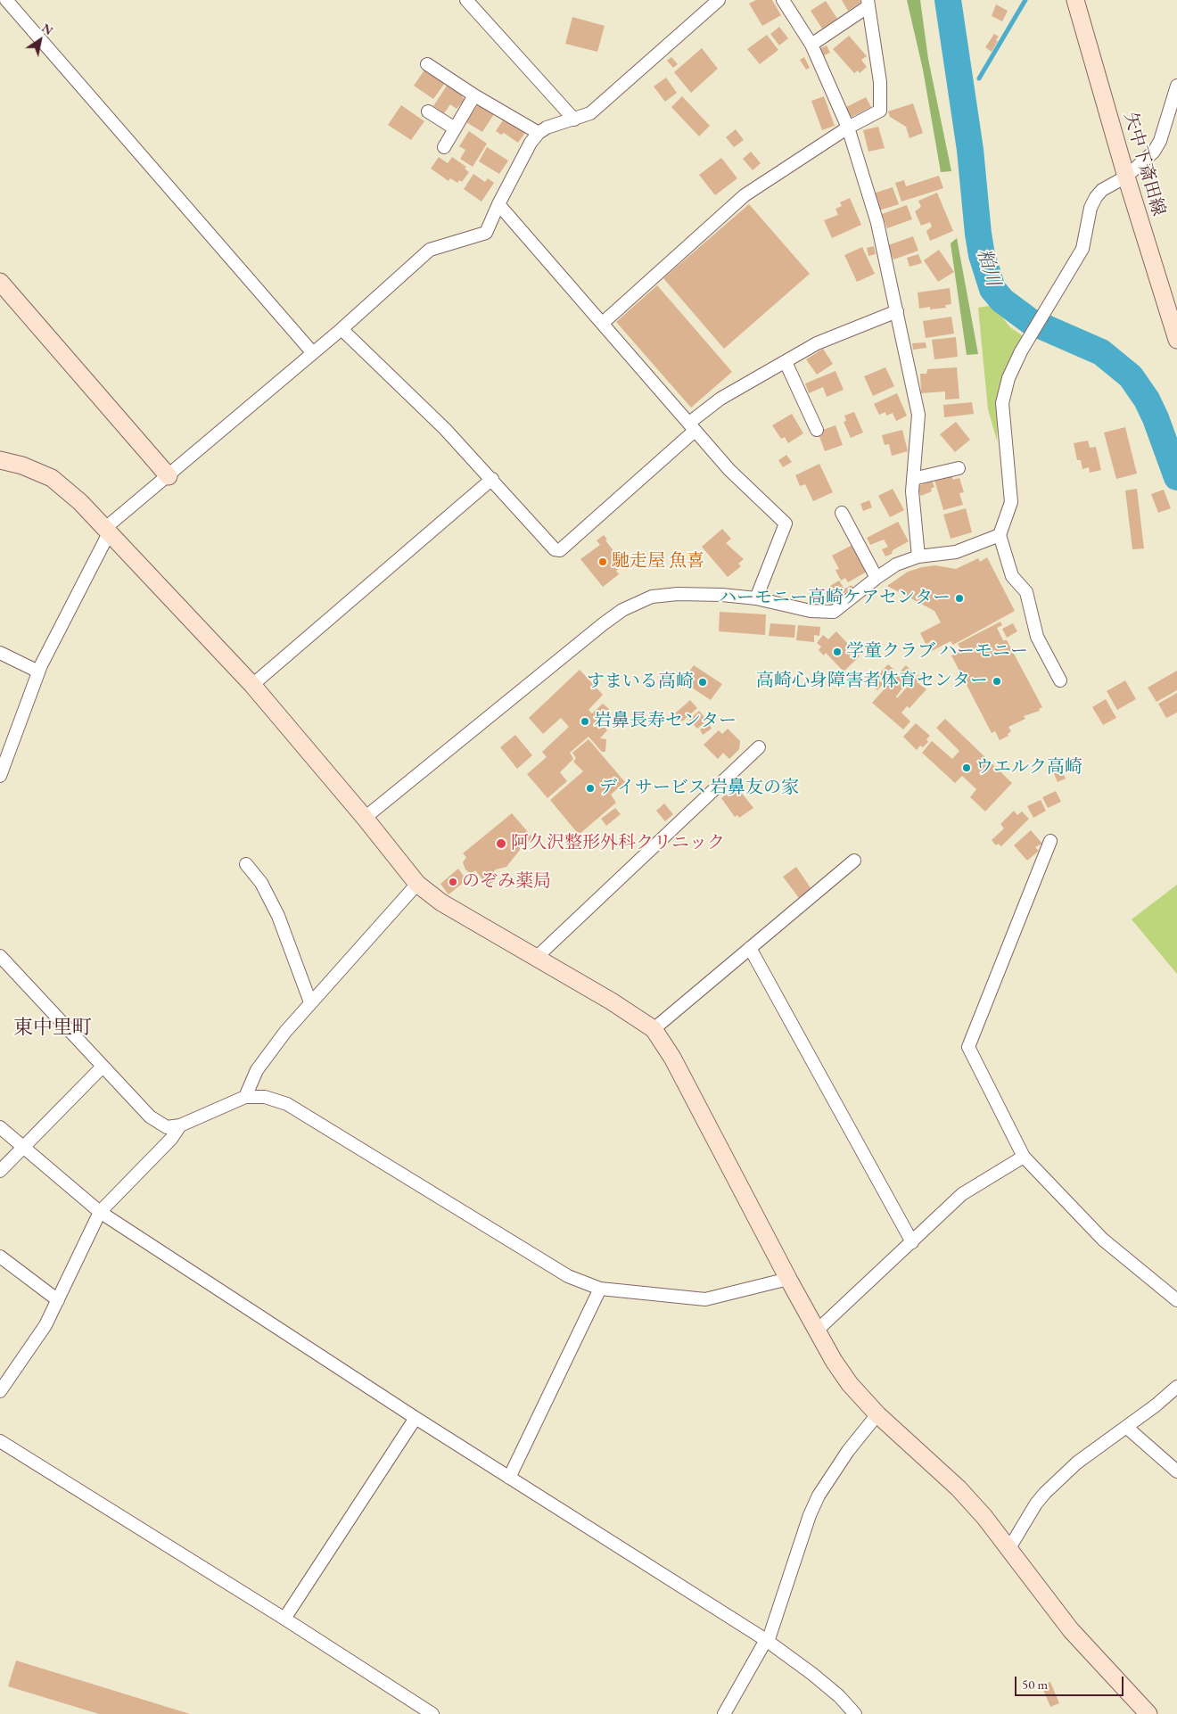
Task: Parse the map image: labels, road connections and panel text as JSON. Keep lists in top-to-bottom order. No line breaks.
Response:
{"streets":{"street":["矢中下斎田線"]},"districts":["東中里町"],"water":["粕川"],"places":["馳走屋 魚喜","ハーモニー高崎ケアセンター","学童クラブ ハーモニー","高崎心身障害者体育センター","すまいる高崎","岩鼻長寿センター","ウエルク高崎","デイサービス 岩鼻友の家","阿久沢整形外科クリニック","のぞみ薬局"],"scale_bar":"50 m","north":"top right"}
